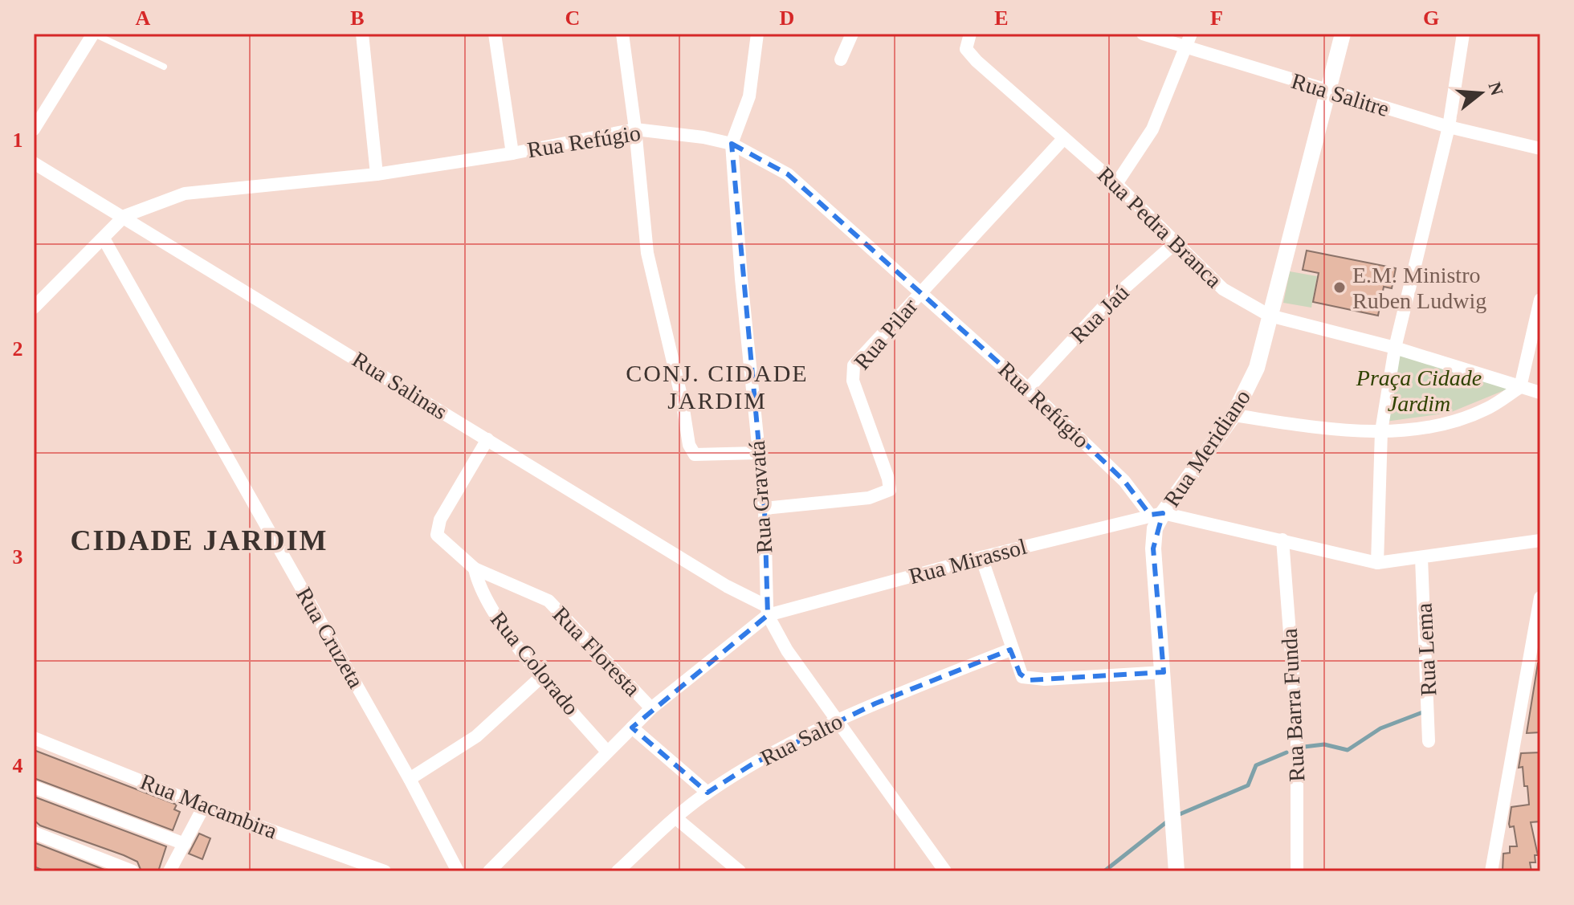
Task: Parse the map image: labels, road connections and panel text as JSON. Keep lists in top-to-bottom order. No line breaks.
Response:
{"streets":{"street":["Rua Salitre","Rua Refúgio","Rua Pedra Branca","Rua Jaú","Rua Pilar","Rua Salinas","Rua Meridiano","Rua Gravatá","Rua Mirassol","Rua Cruzeta","Rua Lema","Rua Floresta","Rua Colorado","Rua Barra Funda","Rua Salto","Rua Macambira"]},"crossings":[["Rua Salitre","Rua Meridiano"],["Rua Refúgio","Rua Jaú"],["Rua Refúgio","Rua Pilar"],["Rua Refúgio","Rua Salinas"],["Rua Refúgio","Rua Meridiano"],["Rua Refúgio","Rua Gravatá"],["Rua Refúgio","Rua Mirassol"],["Rua Refúgio","Rua Cruzeta"],["Rua Pedra Branca","Rua Jaú"],["Rua Pedra Branca","Rua Pilar"],["Rua Pedra Branca","Rua Meridiano"],["Rua Pilar","Rua Gravatá"],["Rua Salinas","Rua Gravatá"],["Rua Salinas","Rua Mirassol"],["Rua Salinas","Rua Floresta"],["Rua Meridiano","Rua Mirassol"],["Rua Gravatá","Rua Mirassol"],["Rua Gravatá","Rua Salto"],["Rua Mirassol","Rua Lema"],["Rua Mirassol","Rua Floresta"],["Rua Mirassol","Rua Colorado"],["Rua Mirassol","Rua Barra Funda"],["Rua Floresta","Rua Colorado"]],"districts":["CONJ. CIDADE JARDIM","CIDADE JARDIM"],"parks":["Praça Cidade Jardim"],"places":["E.M. Ministro Ruben Ludwig"],"north":"right","grid":{"columns":["A","B","C","D","E","F","G"],"rows":["1","2","3","4"]}}
